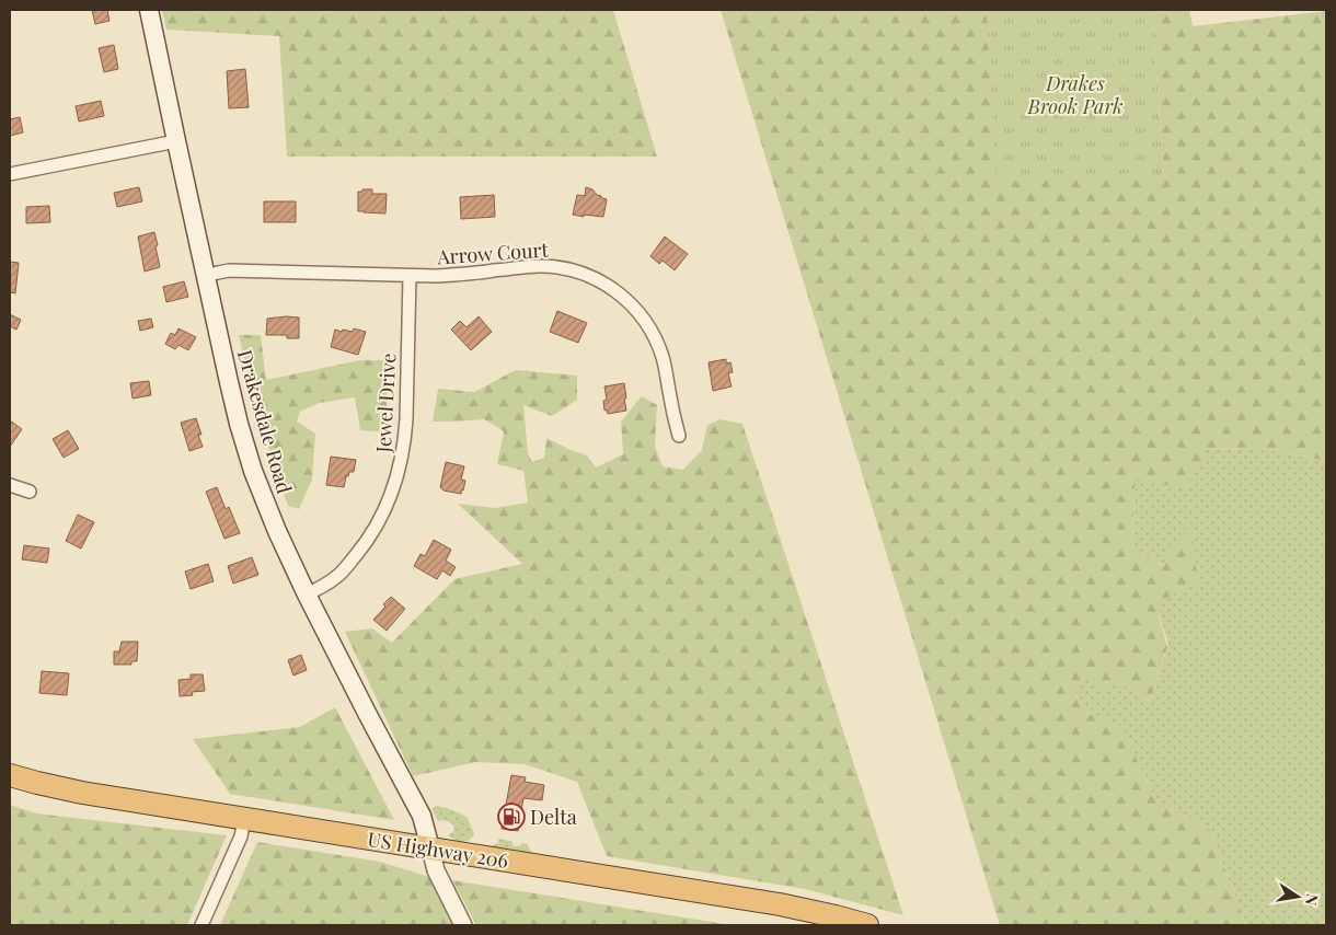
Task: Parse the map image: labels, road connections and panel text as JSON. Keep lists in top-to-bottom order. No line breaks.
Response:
{"streets":{"highway":["US Highway 206"],"main road":["Drakesdale Road"],"street":["Arrow Court","Jewel Drive"]},"crossings":[["Arrow Court","Jewel Drive"],["Arrow Court","Drakesdale Road"],["Jewel Drive","Drakesdale Road"],["Drakesdale Road","US Highway 206"]],"parks":["Drakes Brook Park"],"places":{"fuel station":["Delta"]},"north":"right"}
